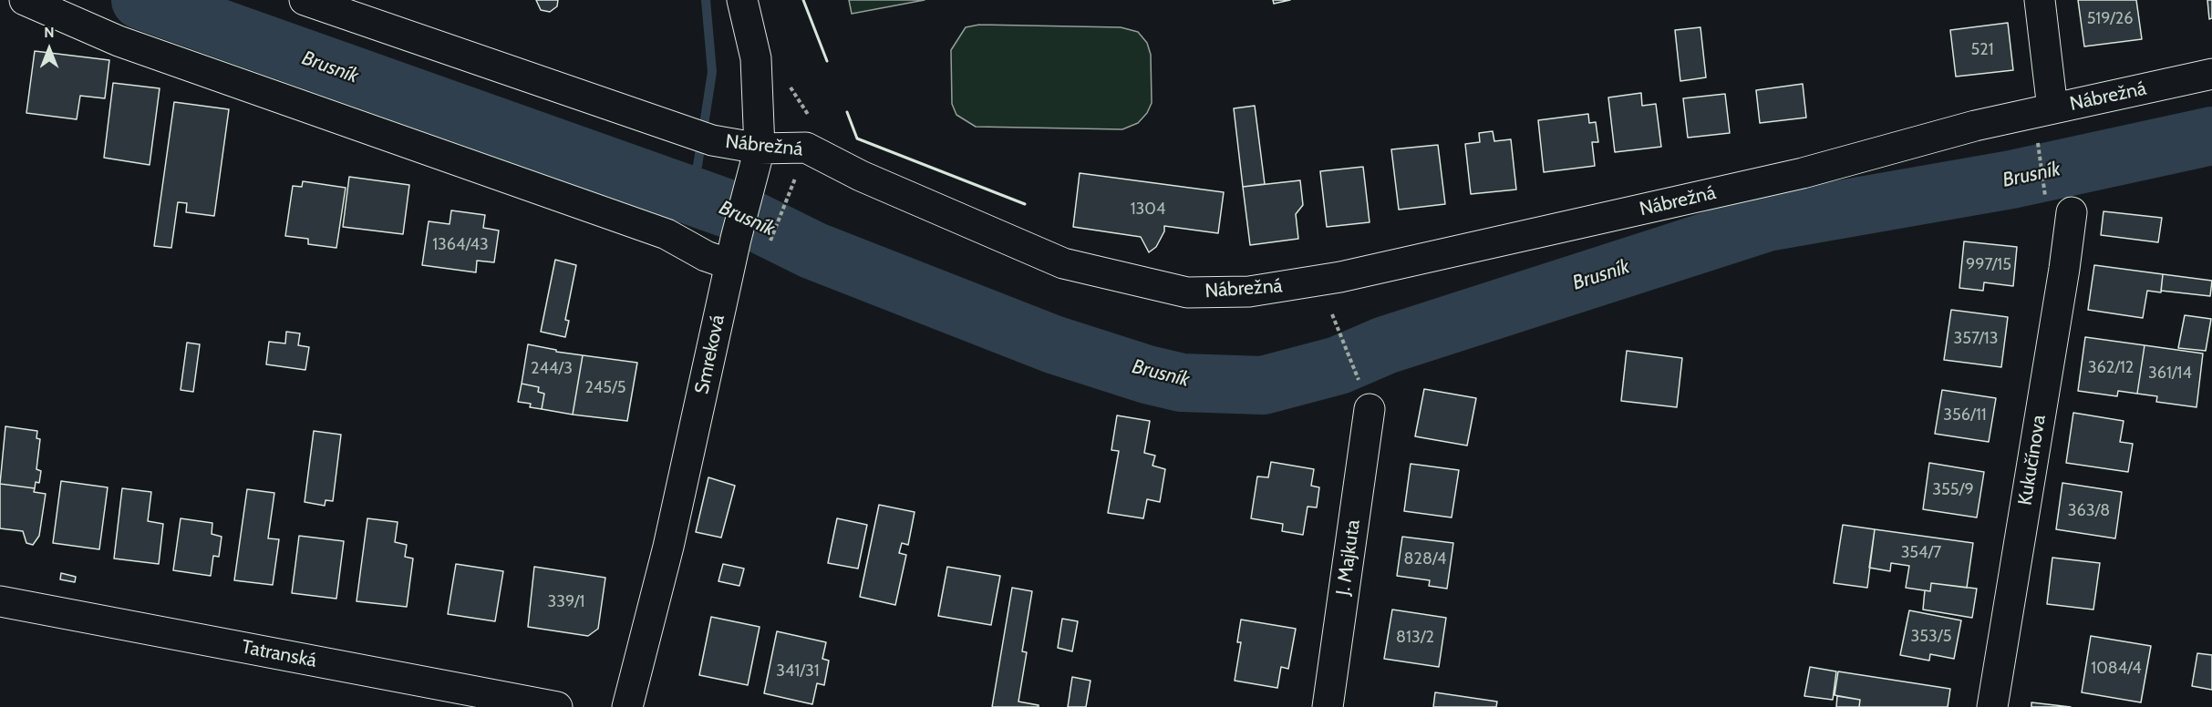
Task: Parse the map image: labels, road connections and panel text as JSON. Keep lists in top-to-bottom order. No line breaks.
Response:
{"streets":{"street":["Nábrežná","Smreková","Kukučínova","J. Majkuta","Tatranská"]},"crossings":[["Nábrežná","Smreková"]],"water":["Brusník"],"house_numbers":["519/26","521","1304","1364/43","997/15","357/13","362/12","244/3","361/14","245/5","356/11","355/9","363/8","354/7","828/4","339/1","353/5","813/2","1084/4","341/31"],"north":"top"}
